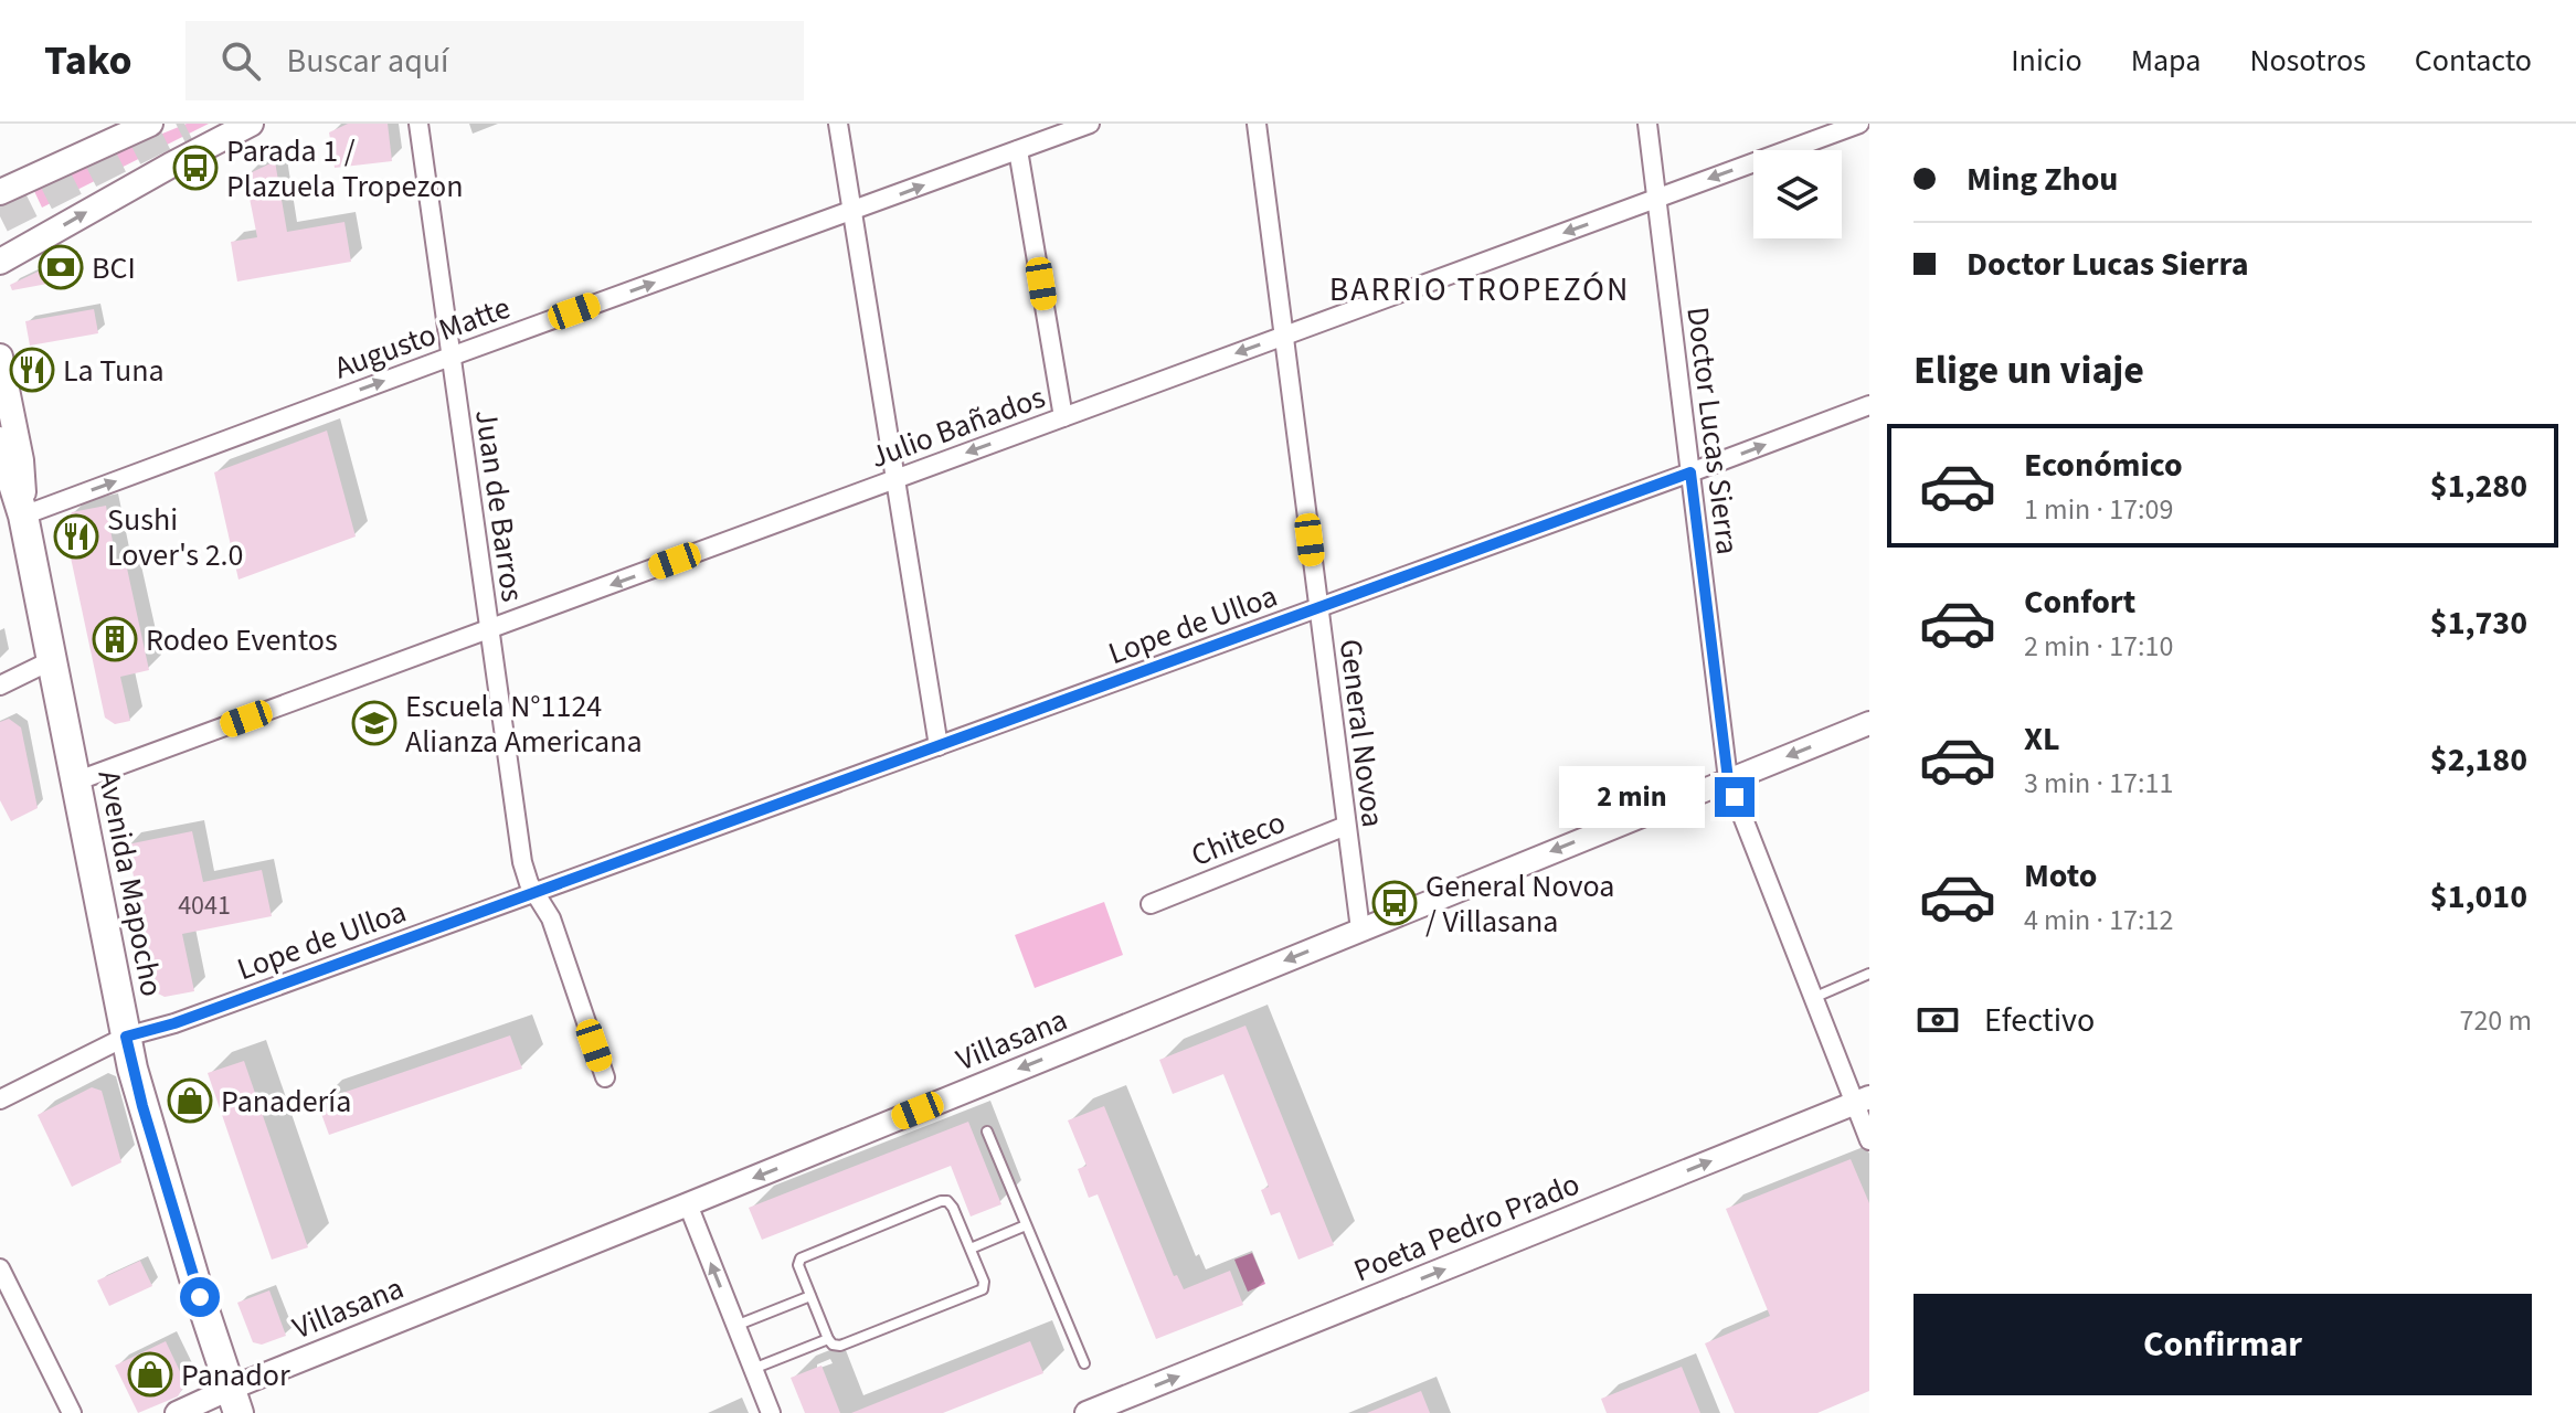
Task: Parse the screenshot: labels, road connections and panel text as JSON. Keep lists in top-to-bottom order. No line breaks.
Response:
{"streets":{"main road":["Avenida Mapocho"],"street":["Augusto Matte","Julio Bañados","Doctor Lucas Sierra","Juan de Barros","Lope de Ulloa","General Novoa","Chiteco","Villasana","Poeta Pedro Prado"]},"crossings":[["Augusto Matte","Juan de Barros"],["Augusto Matte","Avenida Mapocho"],["Julio Bañados","Doctor Lucas Sierra"],["Julio Bañados","Juan de Barros"],["Julio Bañados","General Novoa"],["Julio Bañados","Avenida Mapocho"],["Doctor Lucas Sierra","Lope de Ulloa"],["Doctor Lucas Sierra","Villasana"],["Doctor Lucas Sierra","Poeta Pedro Prado"],["Juan de Barros","Lope de Ulloa"],["Lope de Ulloa","General Novoa"],["Lope de Ulloa","Avenida Mapocho"],["General Novoa","Chiteco"],["General Novoa","Villasana"],["Avenida Mapocho","Villasana"]],"one_way":["Augusto Matte","Julio Bañados","Villasana","Poeta Pedro Prado"],"districts":["BARRIO TROPEZÓN"],"places":{"bus stop":["Parada 1 / Plazuela Tropezon","General Novoa / Villasana"],"bank":["BCI"],"restaurant":["La Tuna","Sushi Lover's 2.0"],"building":["Rodeo Eventos"],"school or university":["Escuela N°1124 Alianza Americana"],"shop":["Panadería","Panador"]},"house_numbers":["4041"],"page":{"header":"Tako","search":"Buscar aquí","nav":["Inicio","Mapa","Nosotros","Contacto"],"banner":["Ming Zhou","Doctor Lucas Sierra"],"heading":"Elige un viaje","list":[{"name":"Económico","note":"1 min · 17:09","value":"$1,280"},{"name":"Confort","note":"2 min · 17:10","value":"$1,730"},{"name":"XL","note":"3 min · 17:11","value":"$2,180"},{"name":"Moto","note":"4 min · 17:12","value":"$1,010"}],"bubble":"2 min","pay":["Efectivo","720 m"],"buttons":"Confirmar"}}
